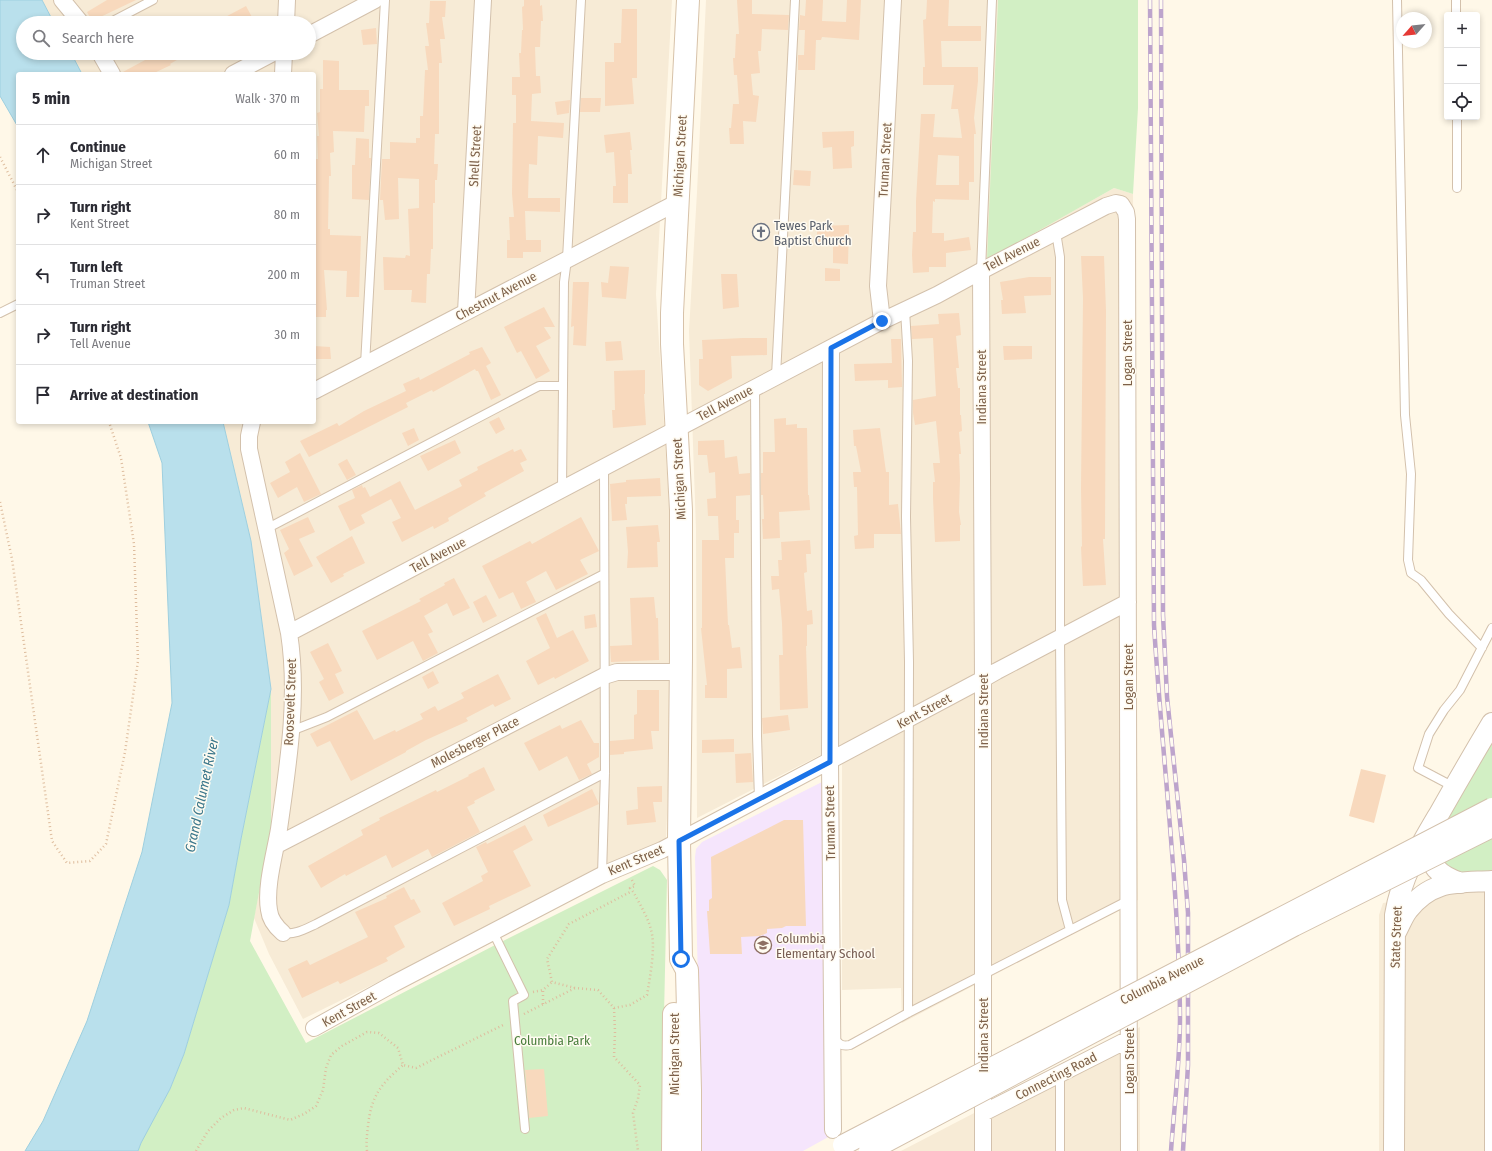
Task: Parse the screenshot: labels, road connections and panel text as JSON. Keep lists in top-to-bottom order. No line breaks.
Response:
{"streets":{"main road":["Michigan Street"],"street":["Shell Street","Truman Street","Tell Avenue","Chestnut Avenue","Logan Street","Indiana Street","Roosevelt Street","Kent Street","Molesberger Place","State Street","Columbia Avenue","Connecting Road"]},"crossings":[["Shell Street","Chestnut Avenue"],["Michigan Street","Tell Avenue"],["Michigan Street","Chestnut Avenue"],["Michigan Street","Kent Street"],["Michigan Street","Molesberger Place"],["Truman Street","Tell Avenue"],["Truman Street","Kent Street"],["Truman Street","Columbia Avenue"],["Tell Avenue","Logan Street"],["Tell Avenue","Indiana Street"],["Tell Avenue","Roosevelt Street"],["Logan Street","Kent Street"],["Logan Street","Connecting Road"],["Indiana Street","Kent Street"],["Indiana Street","Connecting Road"],["Roosevelt Street","Molesberger Place"]],"water":["Grand Calumet River"],"parks":["Columbia Park"],"places":{"church":["Tewes Park Baptist Church"],"school or university":["Columbia Elementary School"]},"north":"bottom left","page":{"map_buttons":["+","−"],"search":"Search here","heading":["5 min","Walk · 370 m"],"list":[["Continue","Michigan Street","60 m"],["Turn right","Kent Street","80 m"],["Turn left","Truman Street","200 m"],["Turn right","Tell Avenue","30 m"],"Arrive at destination"]}}
